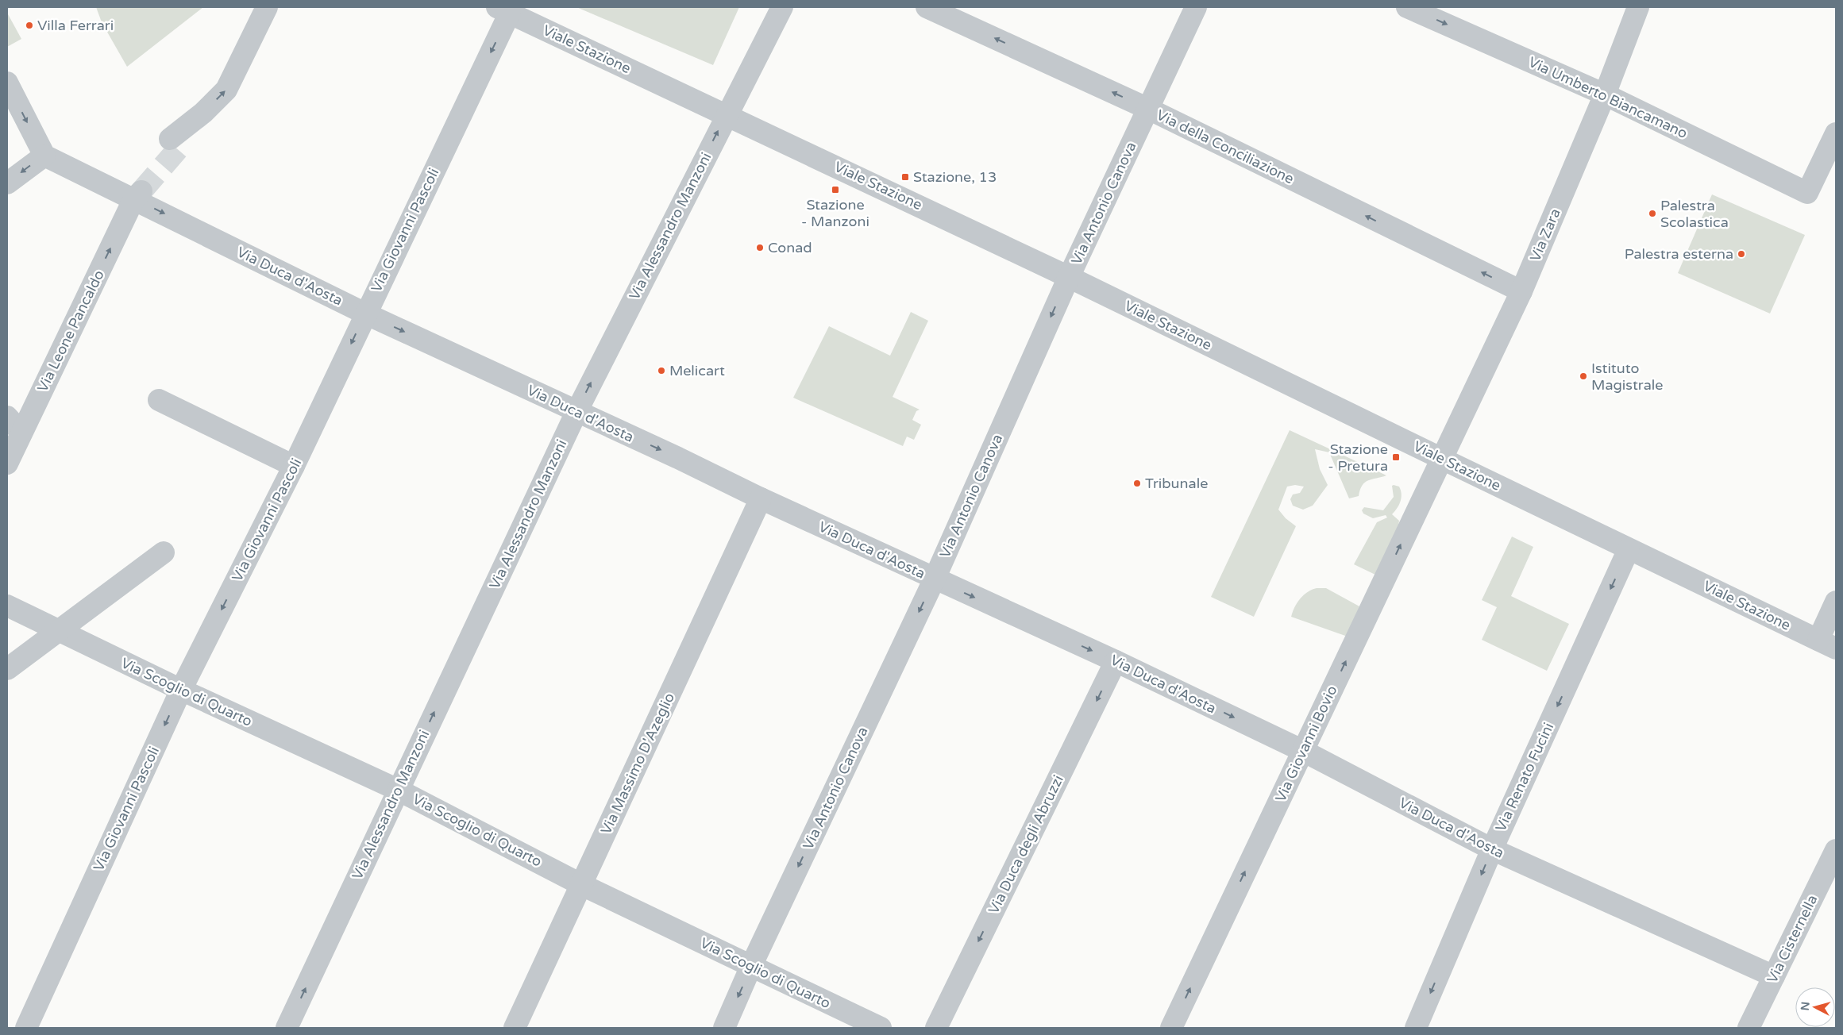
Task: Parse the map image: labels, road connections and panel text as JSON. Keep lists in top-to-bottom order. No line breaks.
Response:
{"streets":{"street":["Viale Stazione","Via Umberto Biancamano","Via della Conciliazione","Via Antonio Canova","Via Alessandro Manzoni","Via Giovanni Pascoli","Via Zara","Via Duca d'Aosta","Via Leone Pancaldo","Via Scoglio di Quarto","Via Giovanni Bovio","Via Massimo D'Azeglio","Via Renato Fucini","Via Duca degli Abruzzi","Via Cisternella"]},"crossings":[["Viale Stazione","Via Antonio Canova"],["Viale Stazione","Via Alessandro Manzoni"],["Viale Stazione","Via Giovanni Pascoli"],["Viale Stazione","Via Zara"],["Viale Stazione","Via Giovanni Bovio"],["Viale Stazione","Via Renato Fucini"],["Via Umberto Biancamano","Via Zara"],["Via della Conciliazione","Via Antonio Canova"],["Via della Conciliazione","Via Zara"],["Via Antonio Canova","Via Duca d'Aosta"],["Via Antonio Canova","Via Scoglio di Quarto"],["Via Alessandro Manzoni","Via Duca d'Aosta"],["Via Alessandro Manzoni","Via Scoglio di Quarto"],["Via Giovanni Pascoli","Via Duca d'Aosta"],["Via Giovanni Pascoli","Via Scoglio di Quarto"],["Via Zara","Via Giovanni Bovio"],["Via Duca d'Aosta","Via Leone Pancaldo"],["Via Duca d'Aosta","Via Giovanni Bovio"],["Via Duca d'Aosta","Via Massimo D'Azeglio"],["Via Duca d'Aosta","Via Renato Fucini"],["Via Duca d'Aosta","Via Duca degli Abruzzi"],["Via Duca d'Aosta","Via Cisternella"],["Via Scoglio di Quarto","Via Massimo D'Azeglio"]],"one_way":["Via Umberto Biancamano","Via della Conciliazione","Via Antonio Canova","Via Alessandro Manzoni","Via Giovanni Pascoli","Via Duca d'Aosta","Via Leone Pancaldo","Via Giovanni Bovio","Via Renato Fucini","Via Duca degli Abruzzi"],"places":{"other":["Villa Ferrari","Palestra Scolastica","Conad","Palestra esterna","Melicart","Istituto Magistrale","Tribunale"],"transit":["Stazione, 13","Stazione - Manzoni","Stazione - Pretura"]},"north":"left"}
